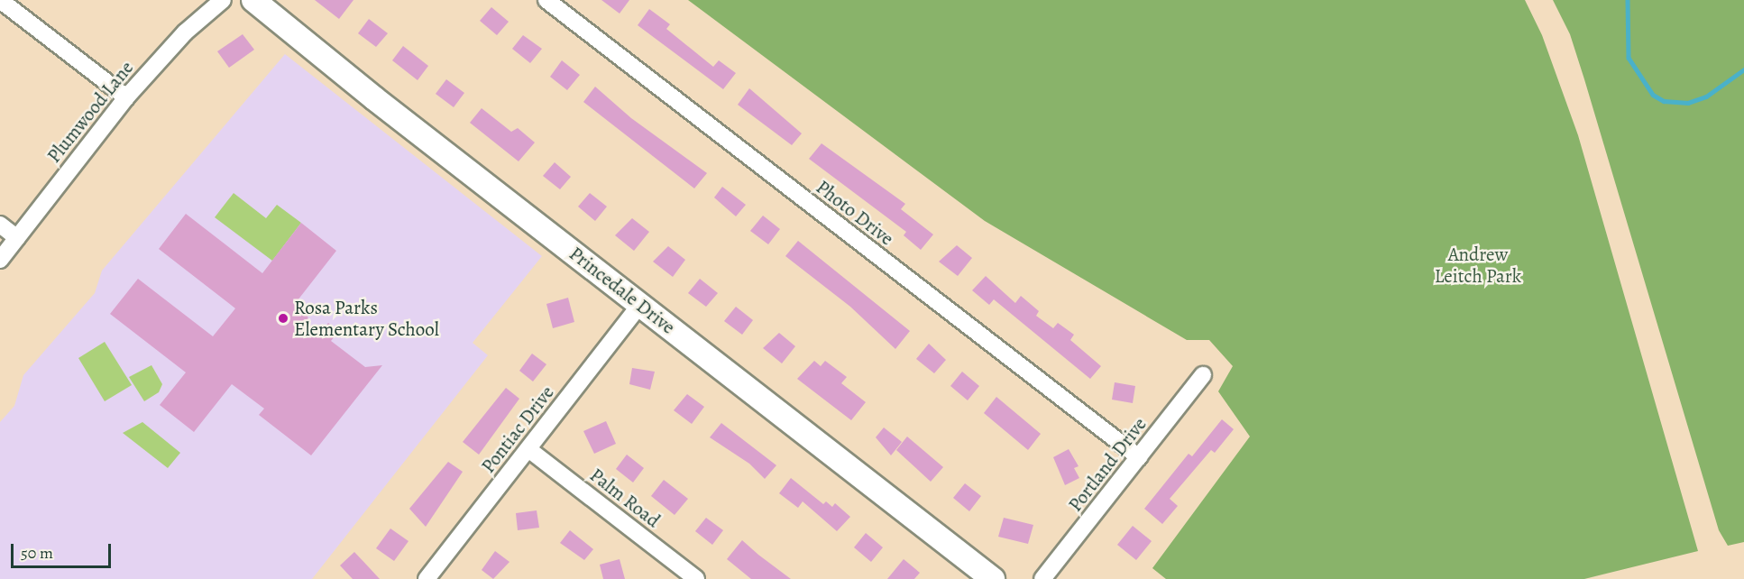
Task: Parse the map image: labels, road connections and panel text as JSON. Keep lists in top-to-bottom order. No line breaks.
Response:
{"streets":{"street":["Plumwood Lane","Photo Drive","Princedale Drive","Pontiac Drive","Portland Drive","Palm Road"]},"crossings":[["Photo Drive","Portland Drive"],["Princedale Drive","Pontiac Drive"],["Pontiac Drive","Palm Road"]],"parks":["Andrew Leitch Park"],"places":["Rosa Parks Elementary School"],"scale_bar":"50 m"}
